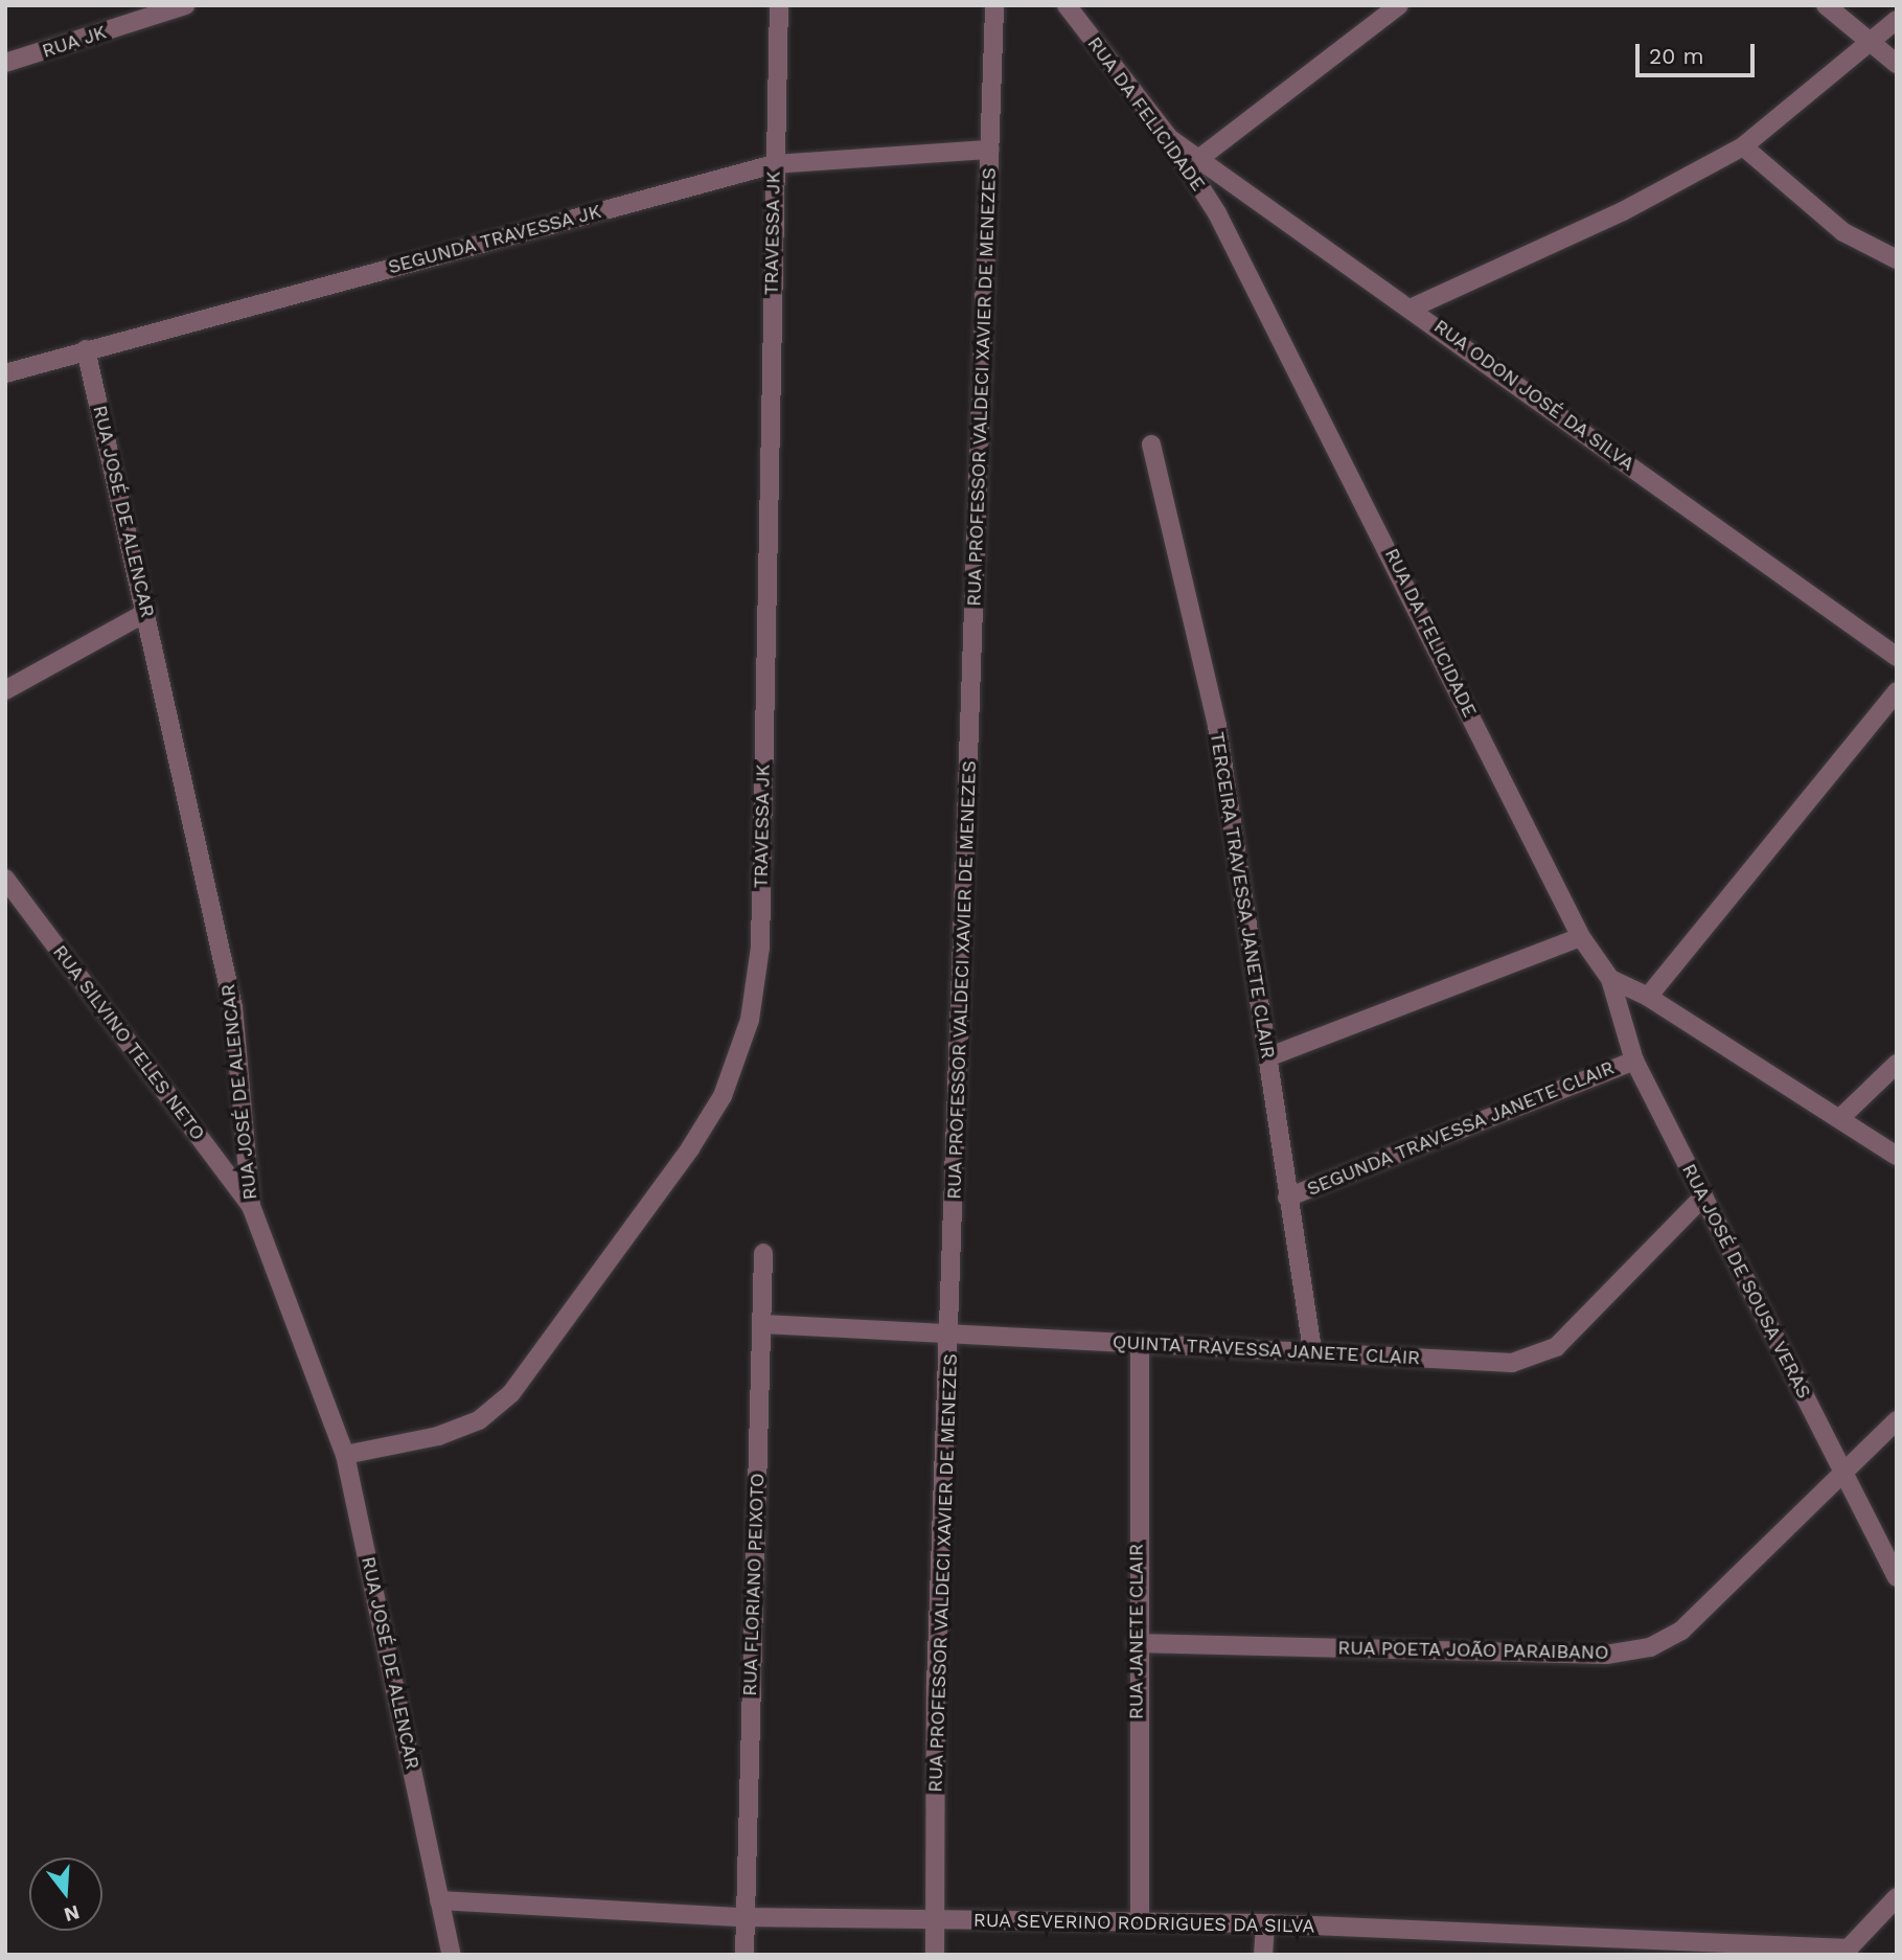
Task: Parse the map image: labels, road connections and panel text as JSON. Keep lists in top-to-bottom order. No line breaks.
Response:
{"streets":{"street":["RUA JK","RUA DA FELICIDADE","TRAVESSA JK","SEGUNDA TRAVESSA JK","RUA PROFESSOR VALDECI XAVIER DE MENEZES","RUA ODON JOSÉ DA SILVA","RUA JOSÉ DE ALENCAR","TERCEIRA TRAVESSA JANETE CLAIR","RUA SILVINO TELES NETO","SEGUNDA TRAVESSA JANETE CLAIR","RUA JOSÉ DE SOUSA VERAS","QUINTA TRAVESSA JANETE CLAIR","RUA FLORIANO PEIXOTO","RUA JANETE CLAIR","RUA POETA JOÃO PARAIBANO","RUA SEVERINO RODRIGUES DA SILVA"]},"crossings":[["RUA DA FELICIDADE","RUA ODON JOSÉ DA SILVA"],["RUA DA FELICIDADE","RUA JOSÉ DE SOUSA VERAS"],["TRAVESSA JK","SEGUNDA TRAVESSA JK"],["TRAVESSA JK","RUA JOSÉ DE ALENCAR"],["SEGUNDA TRAVESSA JK","RUA PROFESSOR VALDECI XAVIER DE MENEZES"],["SEGUNDA TRAVESSA JK","RUA JOSÉ DE ALENCAR"],["RUA PROFESSOR VALDECI XAVIER DE MENEZES","QUINTA TRAVESSA JANETE CLAIR"],["RUA PROFESSOR VALDECI XAVIER DE MENEZES","RUA SEVERINO RODRIGUES DA SILVA"],["RUA JOSÉ DE ALENCAR","RUA SILVINO TELES NETO"],["RUA JOSÉ DE ALENCAR","RUA SEVERINO RODRIGUES DA SILVA"],["TERCEIRA TRAVESSA JANETE CLAIR","SEGUNDA TRAVESSA JANETE CLAIR"],["TERCEIRA TRAVESSA JANETE CLAIR","QUINTA TRAVESSA JANETE CLAIR"],["SEGUNDA TRAVESSA JANETE CLAIR","RUA JOSÉ DE SOUSA VERAS"],["RUA JOSÉ DE SOUSA VERAS","QUINTA TRAVESSA JANETE CLAIR"],["RUA JOSÉ DE SOUSA VERAS","RUA POETA JOÃO PARAIBANO"],["QUINTA TRAVESSA JANETE CLAIR","RUA FLORIANO PEIXOTO"],["QUINTA TRAVESSA JANETE CLAIR","RUA JANETE CLAIR"],["RUA FLORIANO PEIXOTO","RUA SEVERINO RODRIGUES DA SILVA"],["RUA JANETE CLAIR","RUA POETA JOÃO PARAIBANO"],["RUA JANETE CLAIR","RUA SEVERINO RODRIGUES DA SILVA"]],"scale_bar":"20 m","north":"bottom"}
